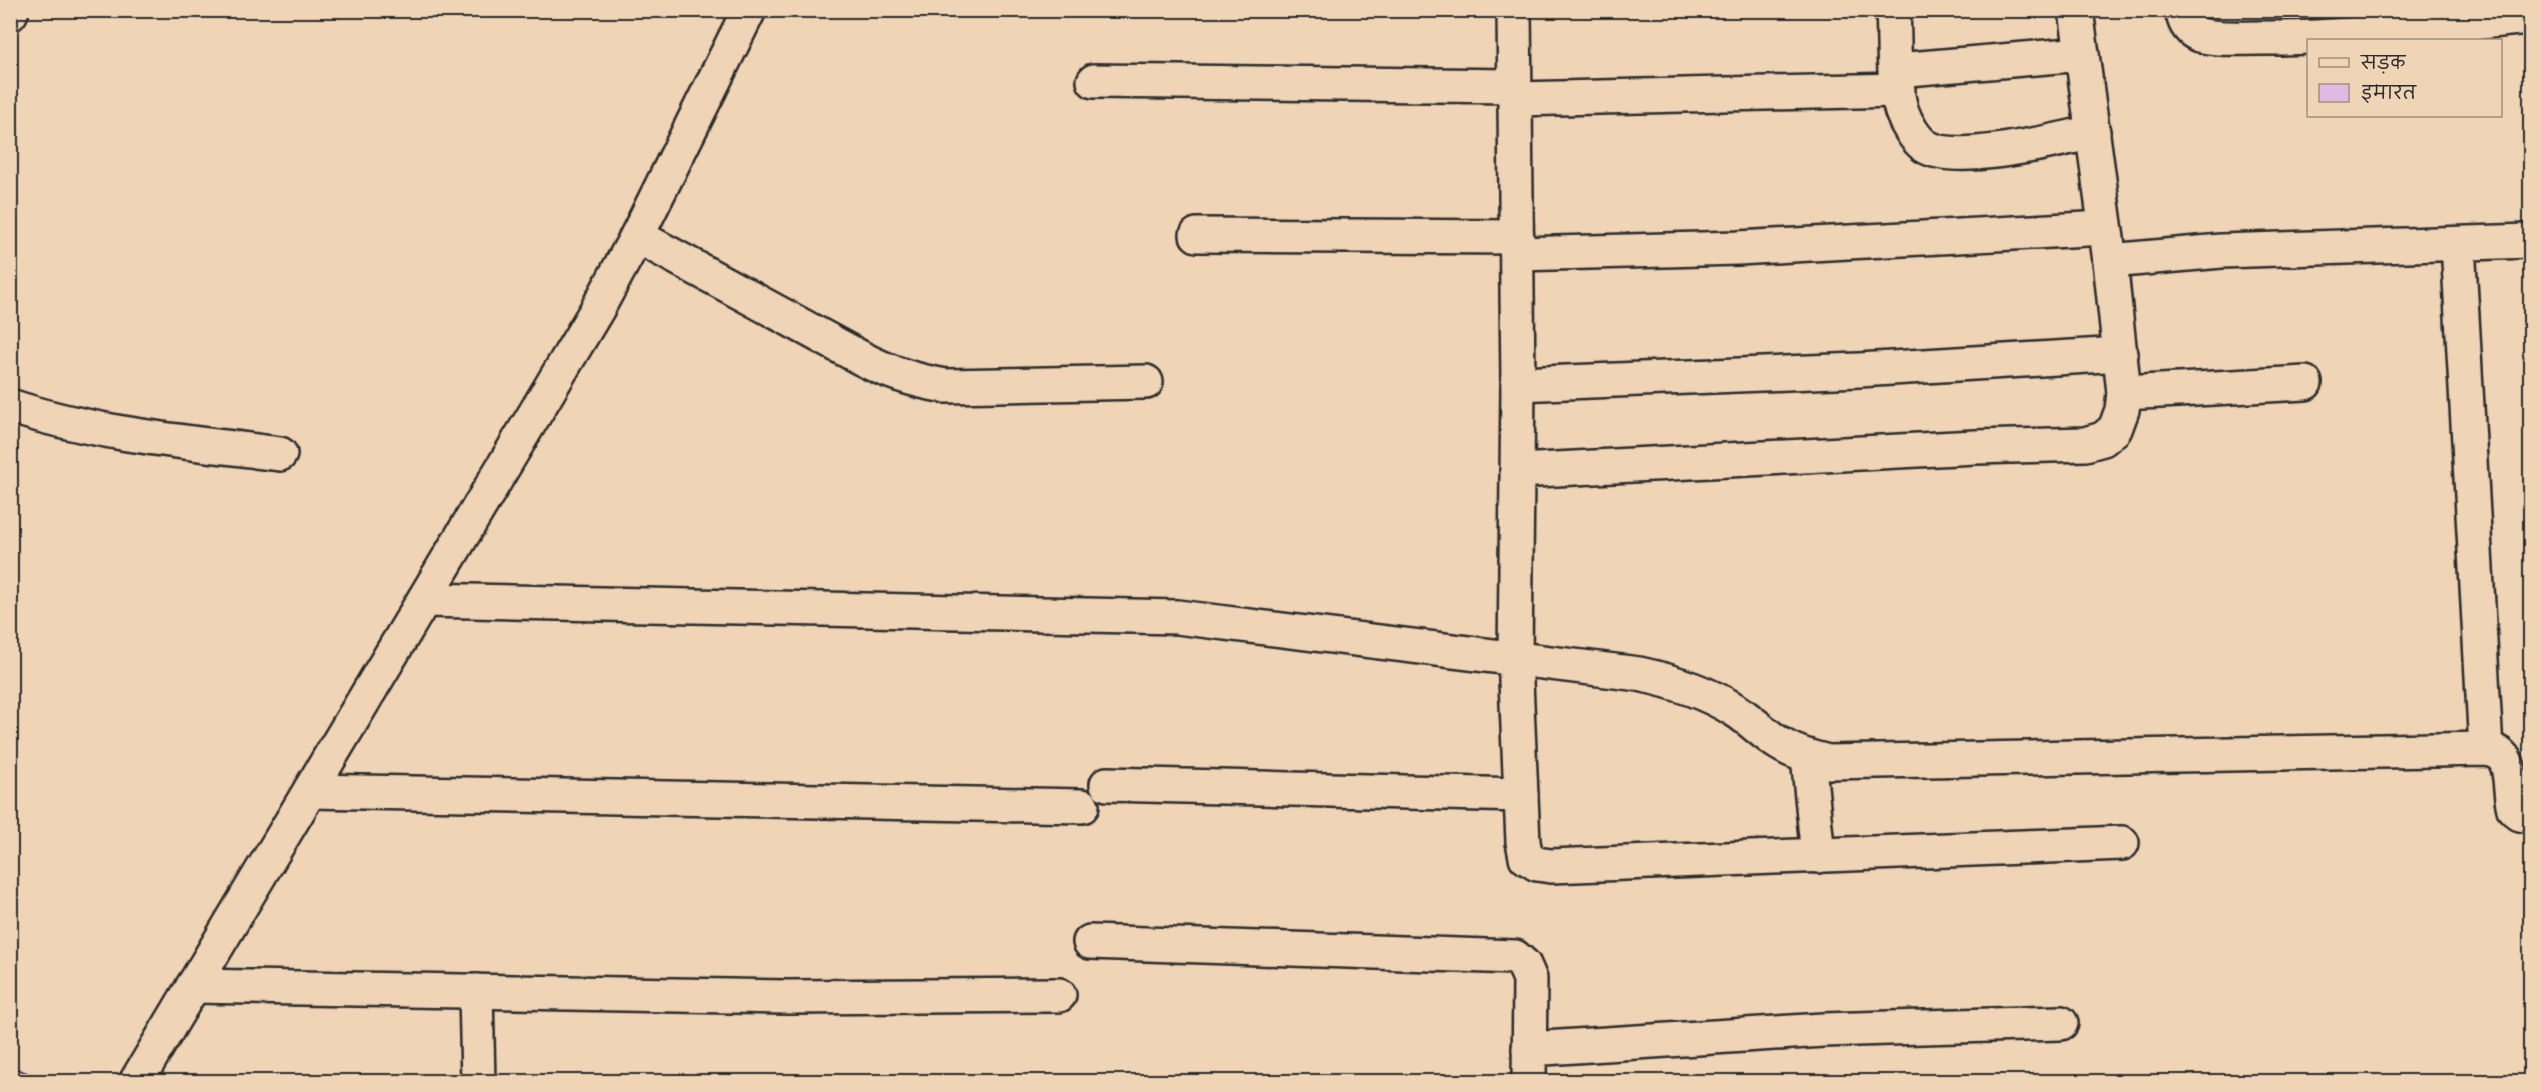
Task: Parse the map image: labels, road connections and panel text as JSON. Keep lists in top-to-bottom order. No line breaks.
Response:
{"legend":["सड़क","इमारत"]}
